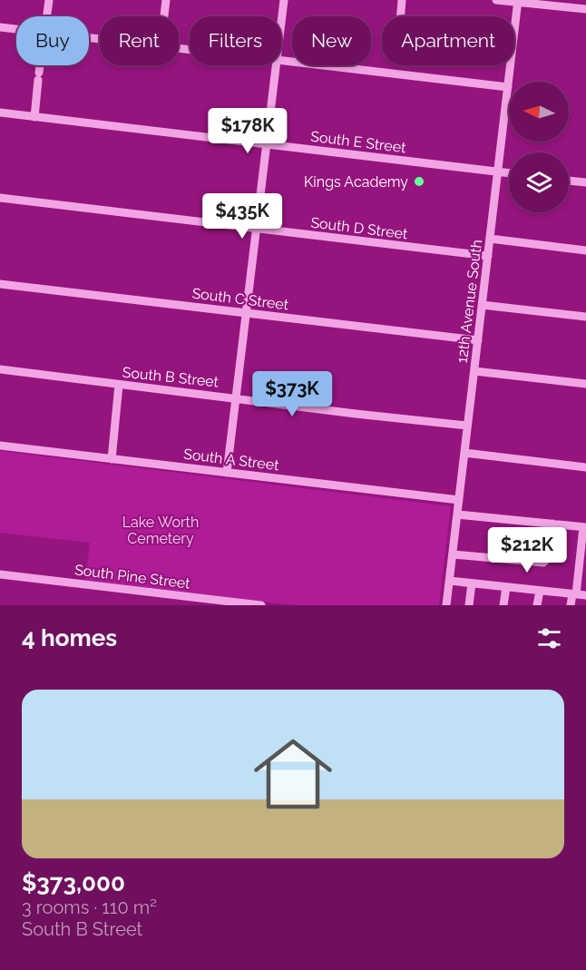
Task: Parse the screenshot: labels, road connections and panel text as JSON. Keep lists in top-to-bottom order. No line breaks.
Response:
{"streets":{"street":["South E Street","South D Street","South C Street","12th Avenue South","South B Street","South A Street","South Pine Street"]},"crossings":[["South E Street","12th Avenue South"],["South D Street","12th Avenue South"],["South C Street","12th Avenue South"],["12th Avenue South","South B Street"],["12th Avenue South","South A Street"]],"parks":["Lake Worth Cemetery"],"places":["Kings Academy"],"north":"left","page":{"chip":["Buy","Rent","Filters","New","Apartment"],"price":["$178K","$435K","$373K","$212K"],"heading":"4 homes","list":[{"name":"$373,000","note":"3 rooms · 110 m² · South B Street"}]}}
